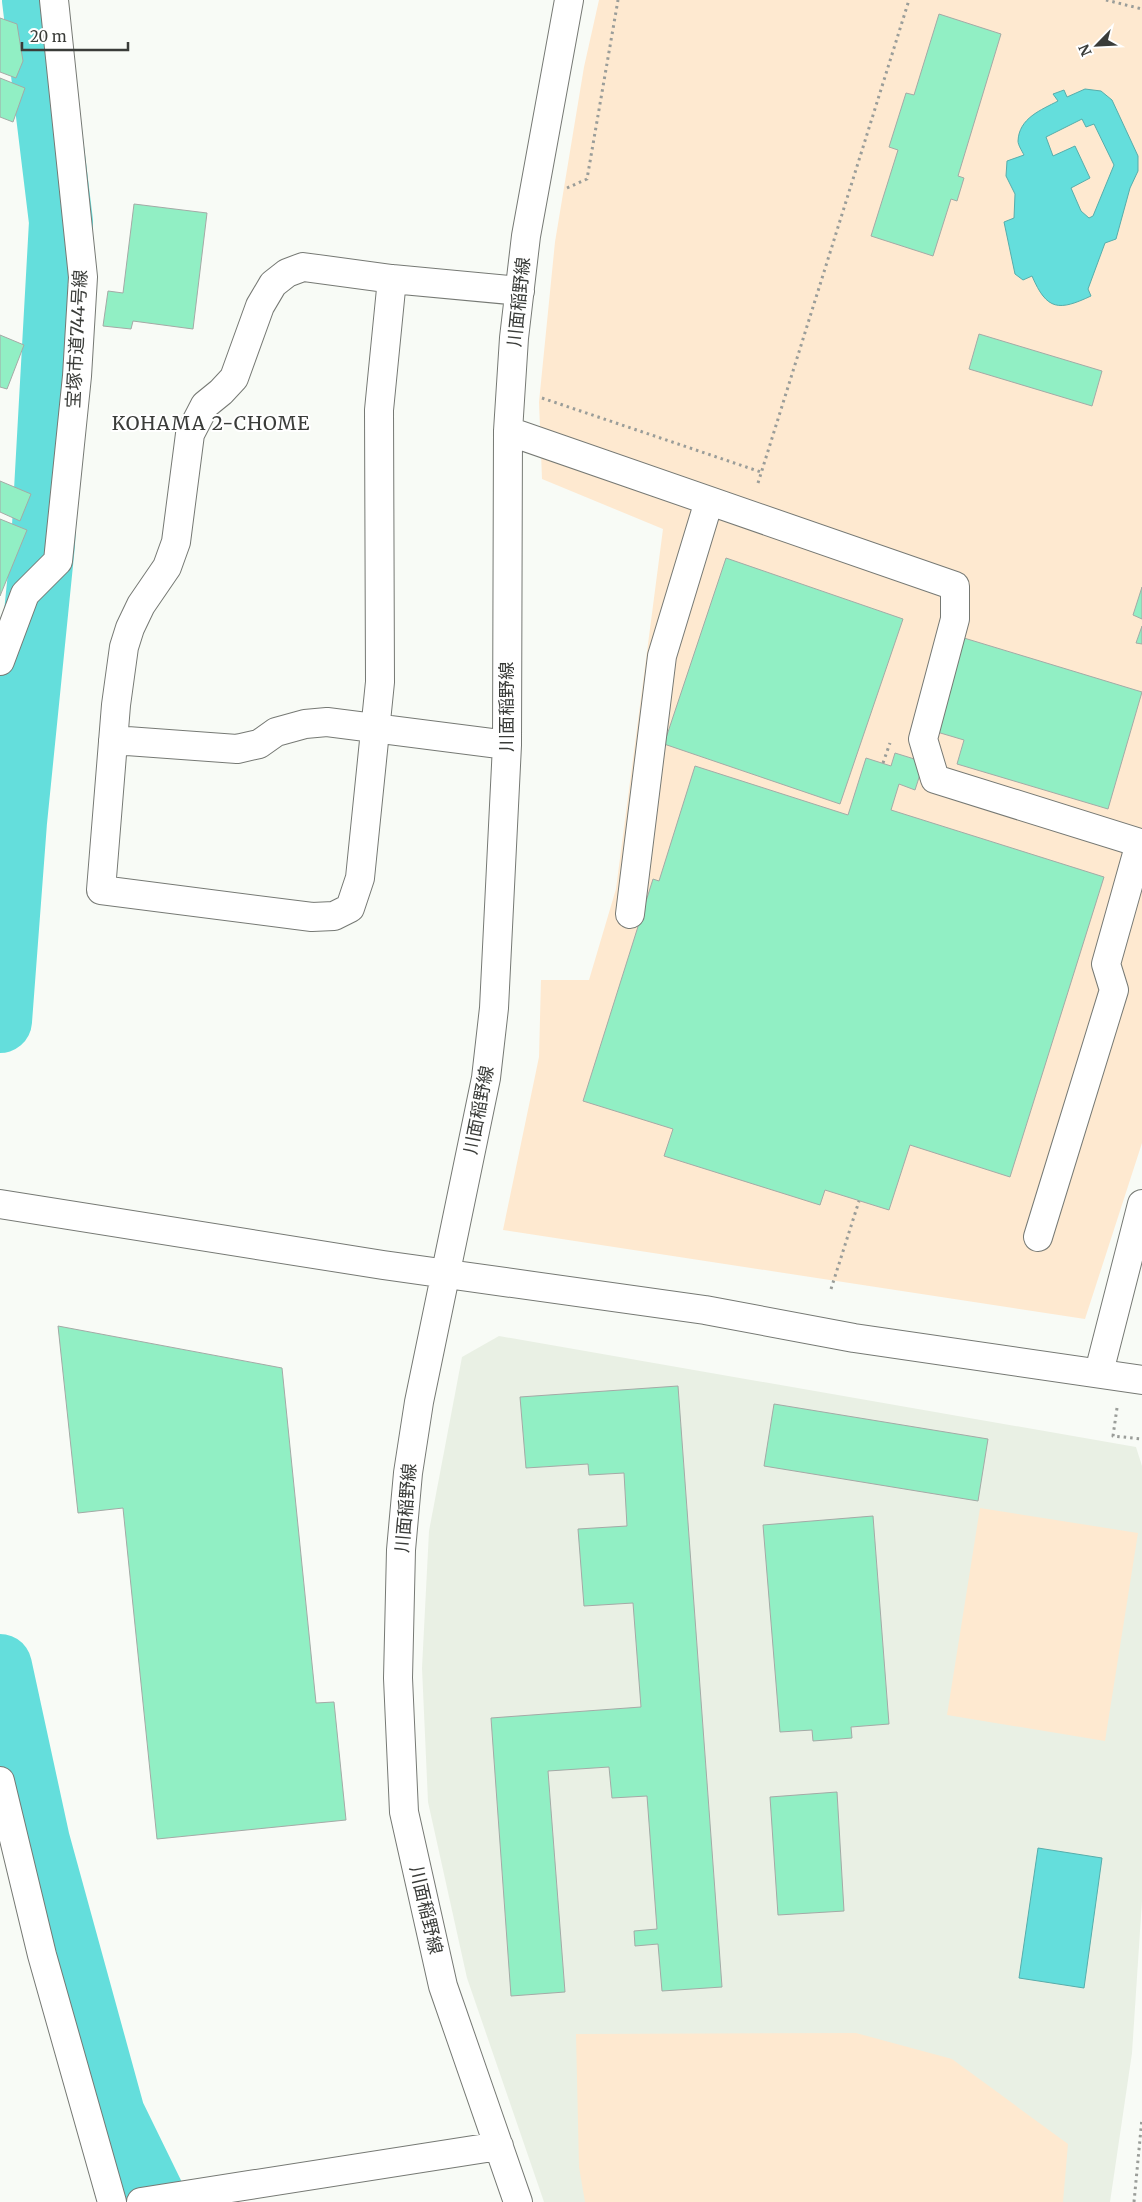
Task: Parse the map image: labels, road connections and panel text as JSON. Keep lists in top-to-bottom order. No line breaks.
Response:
{"streets":{"street":["川面稲野線","宝塚市道744号線"]},"districts":["KOHAMA 2-CHOME"],"scale_bar":"20 m","north":"bottom left"}
